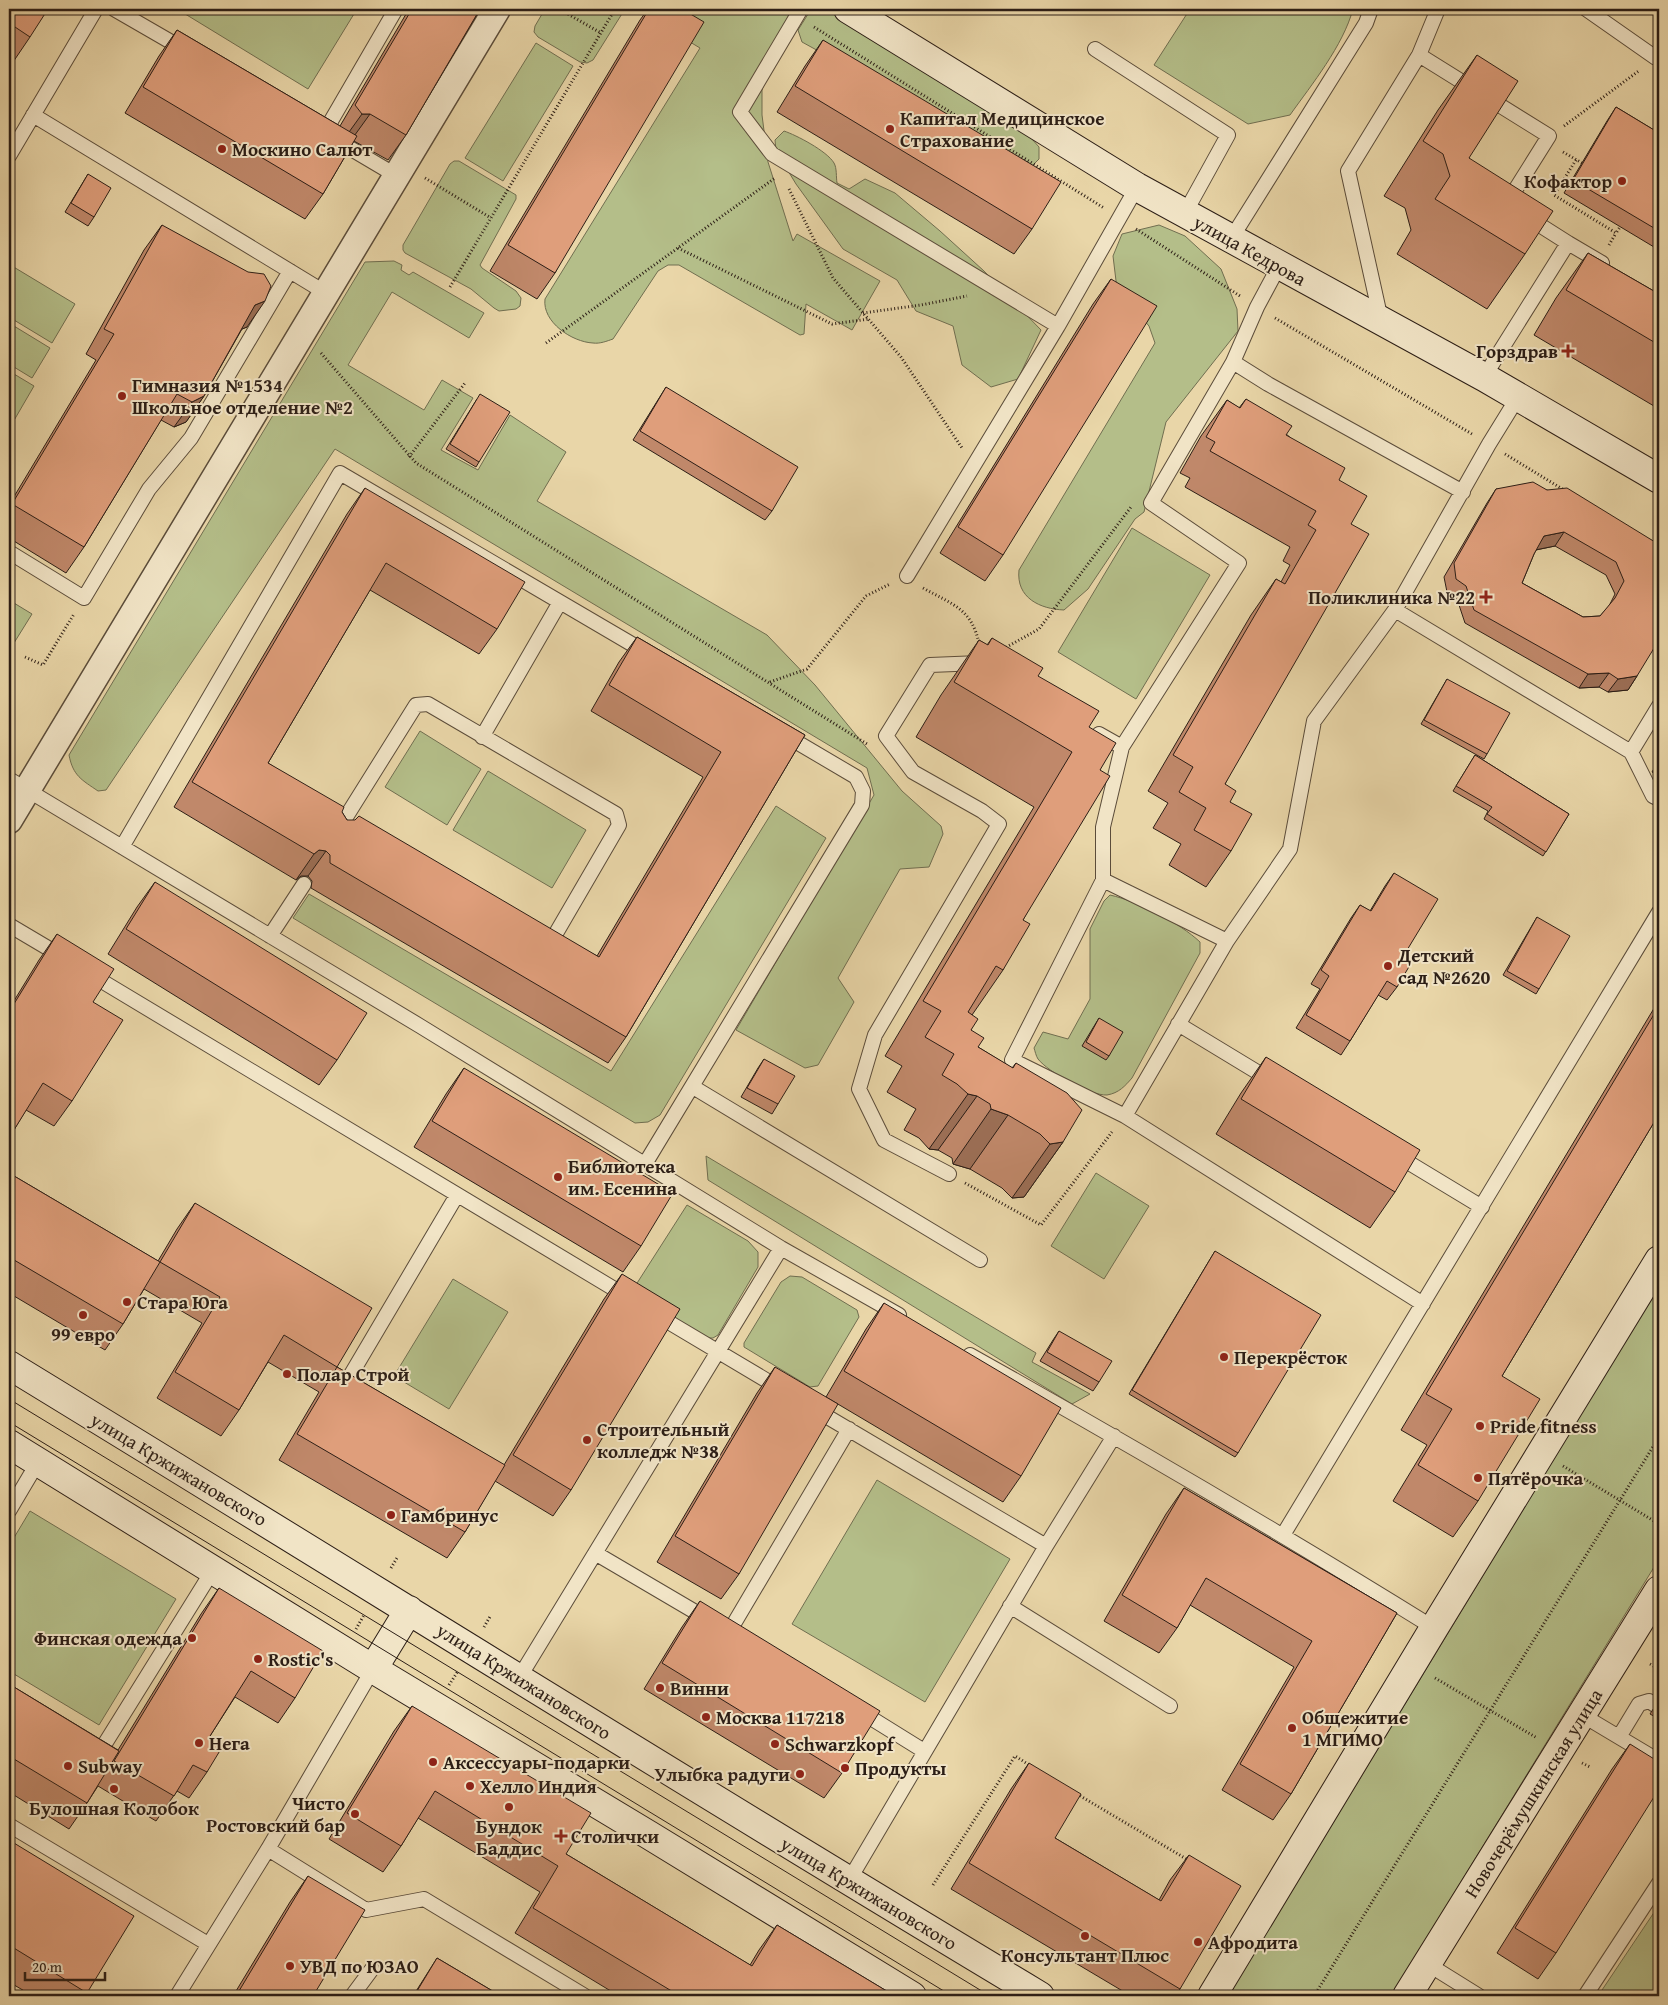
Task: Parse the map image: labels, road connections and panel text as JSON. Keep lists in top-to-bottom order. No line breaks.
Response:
{"streets":{"street":["улица Кедрова","улица Кржижановского","Новочерёмушкинская улица"]},"places":{"other":["Капитал Медицинское Страхование","Москино Салют","Кофактор","Гимназия №1534 Школьное отделение №2","Детский сад №2620","Библиотека им. Есенина","Стара Юга","99 евро","Перекрёсток","Полар Строй","Pride fitness","Строительный колледж №38","Пятёрочка","Гамбринус","Финская одежда","Rostic's","Винни","Москва 117218","Общежитие 1 МГИМО","Нега","Schwarzkopf","Аксессуары-подарки","Subway","Продукты","Улыбка радуги","Хелло Индия","Булошная Колобок","Бундок Баддис","Чисто Ростовский бар","Консультант Плюс","Афродита","УВД по ЮЗАО"],"health":["Горздрав","Поликлиника №22","Столички"]},"scale_bar":"20 m"}
